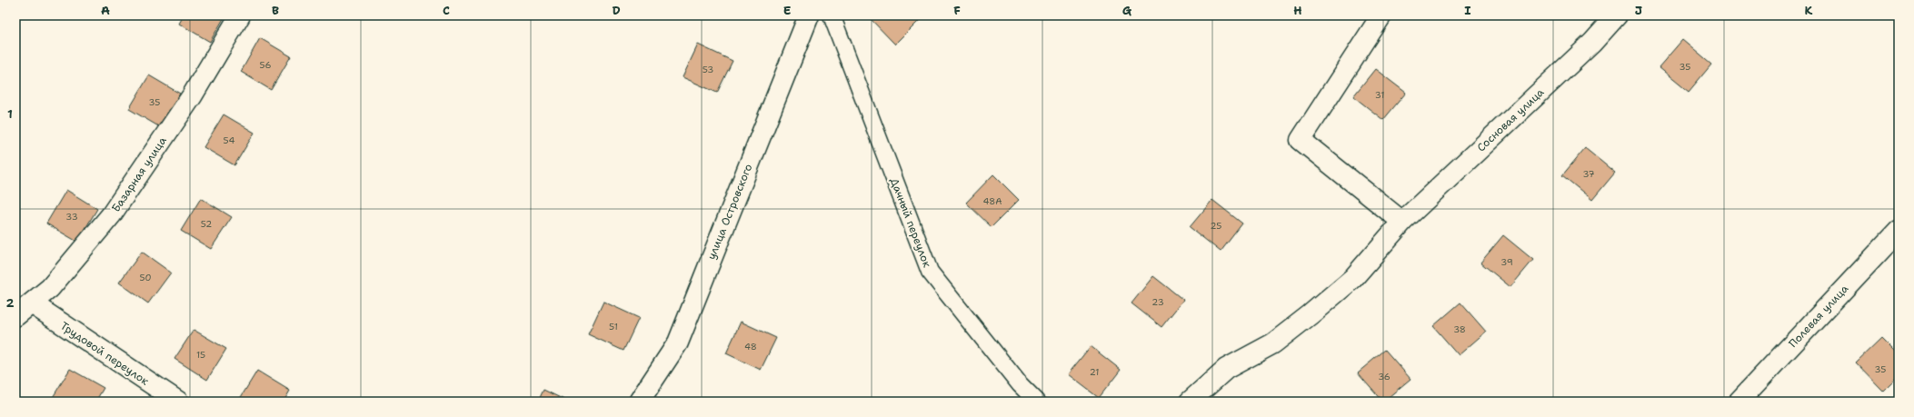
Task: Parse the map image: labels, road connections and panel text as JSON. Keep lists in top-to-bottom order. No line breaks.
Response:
{"streets":{"street":["Сосновая улица","Базарная улица","улица Островского","Полевая улица","Трудовой переулок"],"lane":["Дачный переулок"]},"crossings":[["Базарная улица","Трудовой переулок"]],"house_numbers":["56","35","53","31","35","54","37","48А","33","52","25","39","50","23","51","38","48","15","35","21","36"],"grid":{"columns":["A","B","C","D","E","F","G","H","I","J","K"],"rows":["1","2"]}}
